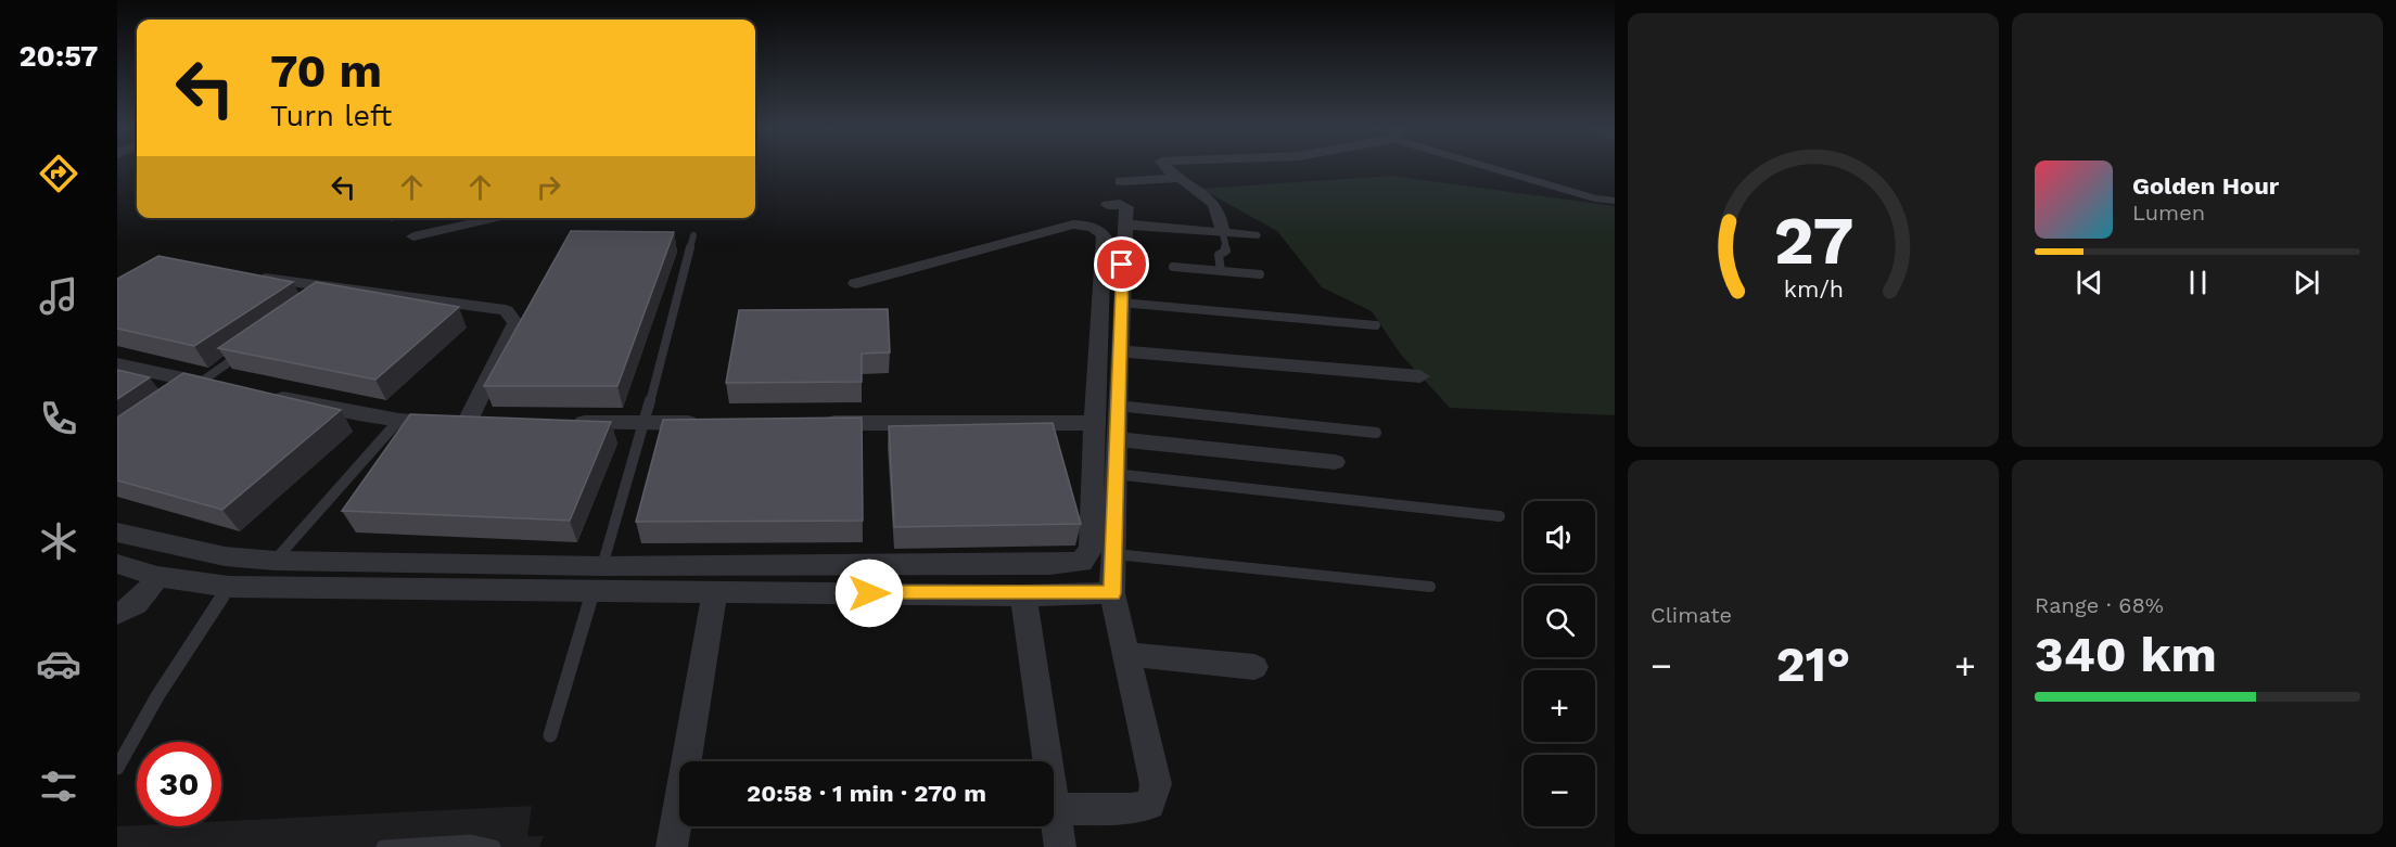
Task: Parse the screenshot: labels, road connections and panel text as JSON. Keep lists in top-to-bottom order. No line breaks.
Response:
{"page":{"tabs":"20:57","turn":["70 m","Turn left"],"song":["Golden Hour","Lumen"],"tile":["Climate",["Range · 68%","340 km"]],"map_buttons":["+","−"],"heat":["−","21°","+"],"limit":"30","trip":"20:58 · 1 min · 270 m","gauge":["27","km/h"]}}
